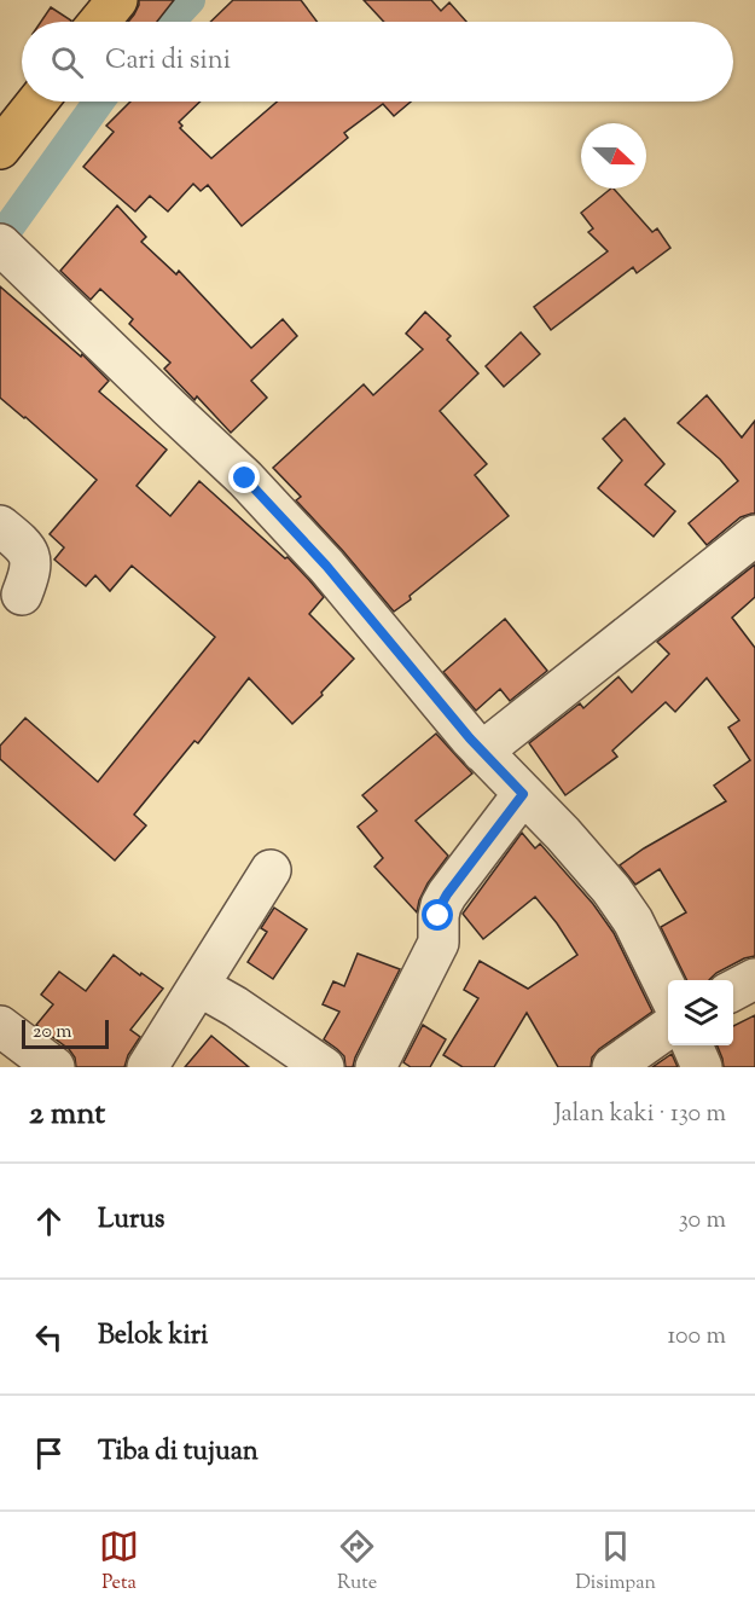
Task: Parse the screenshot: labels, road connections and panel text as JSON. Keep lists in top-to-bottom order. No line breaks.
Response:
{"scale_bar":"20 m","north":"right","page":{"search":"Cari di sini","scale":"20 m","heading":["2 mnt","Jalan kaki · 130 m"],"list":[["Lurus","30 m"],["Belok kiri","100 m"],"Tiba di tujuan"],"nav":["Peta","Rute","Disimpan"]}}
